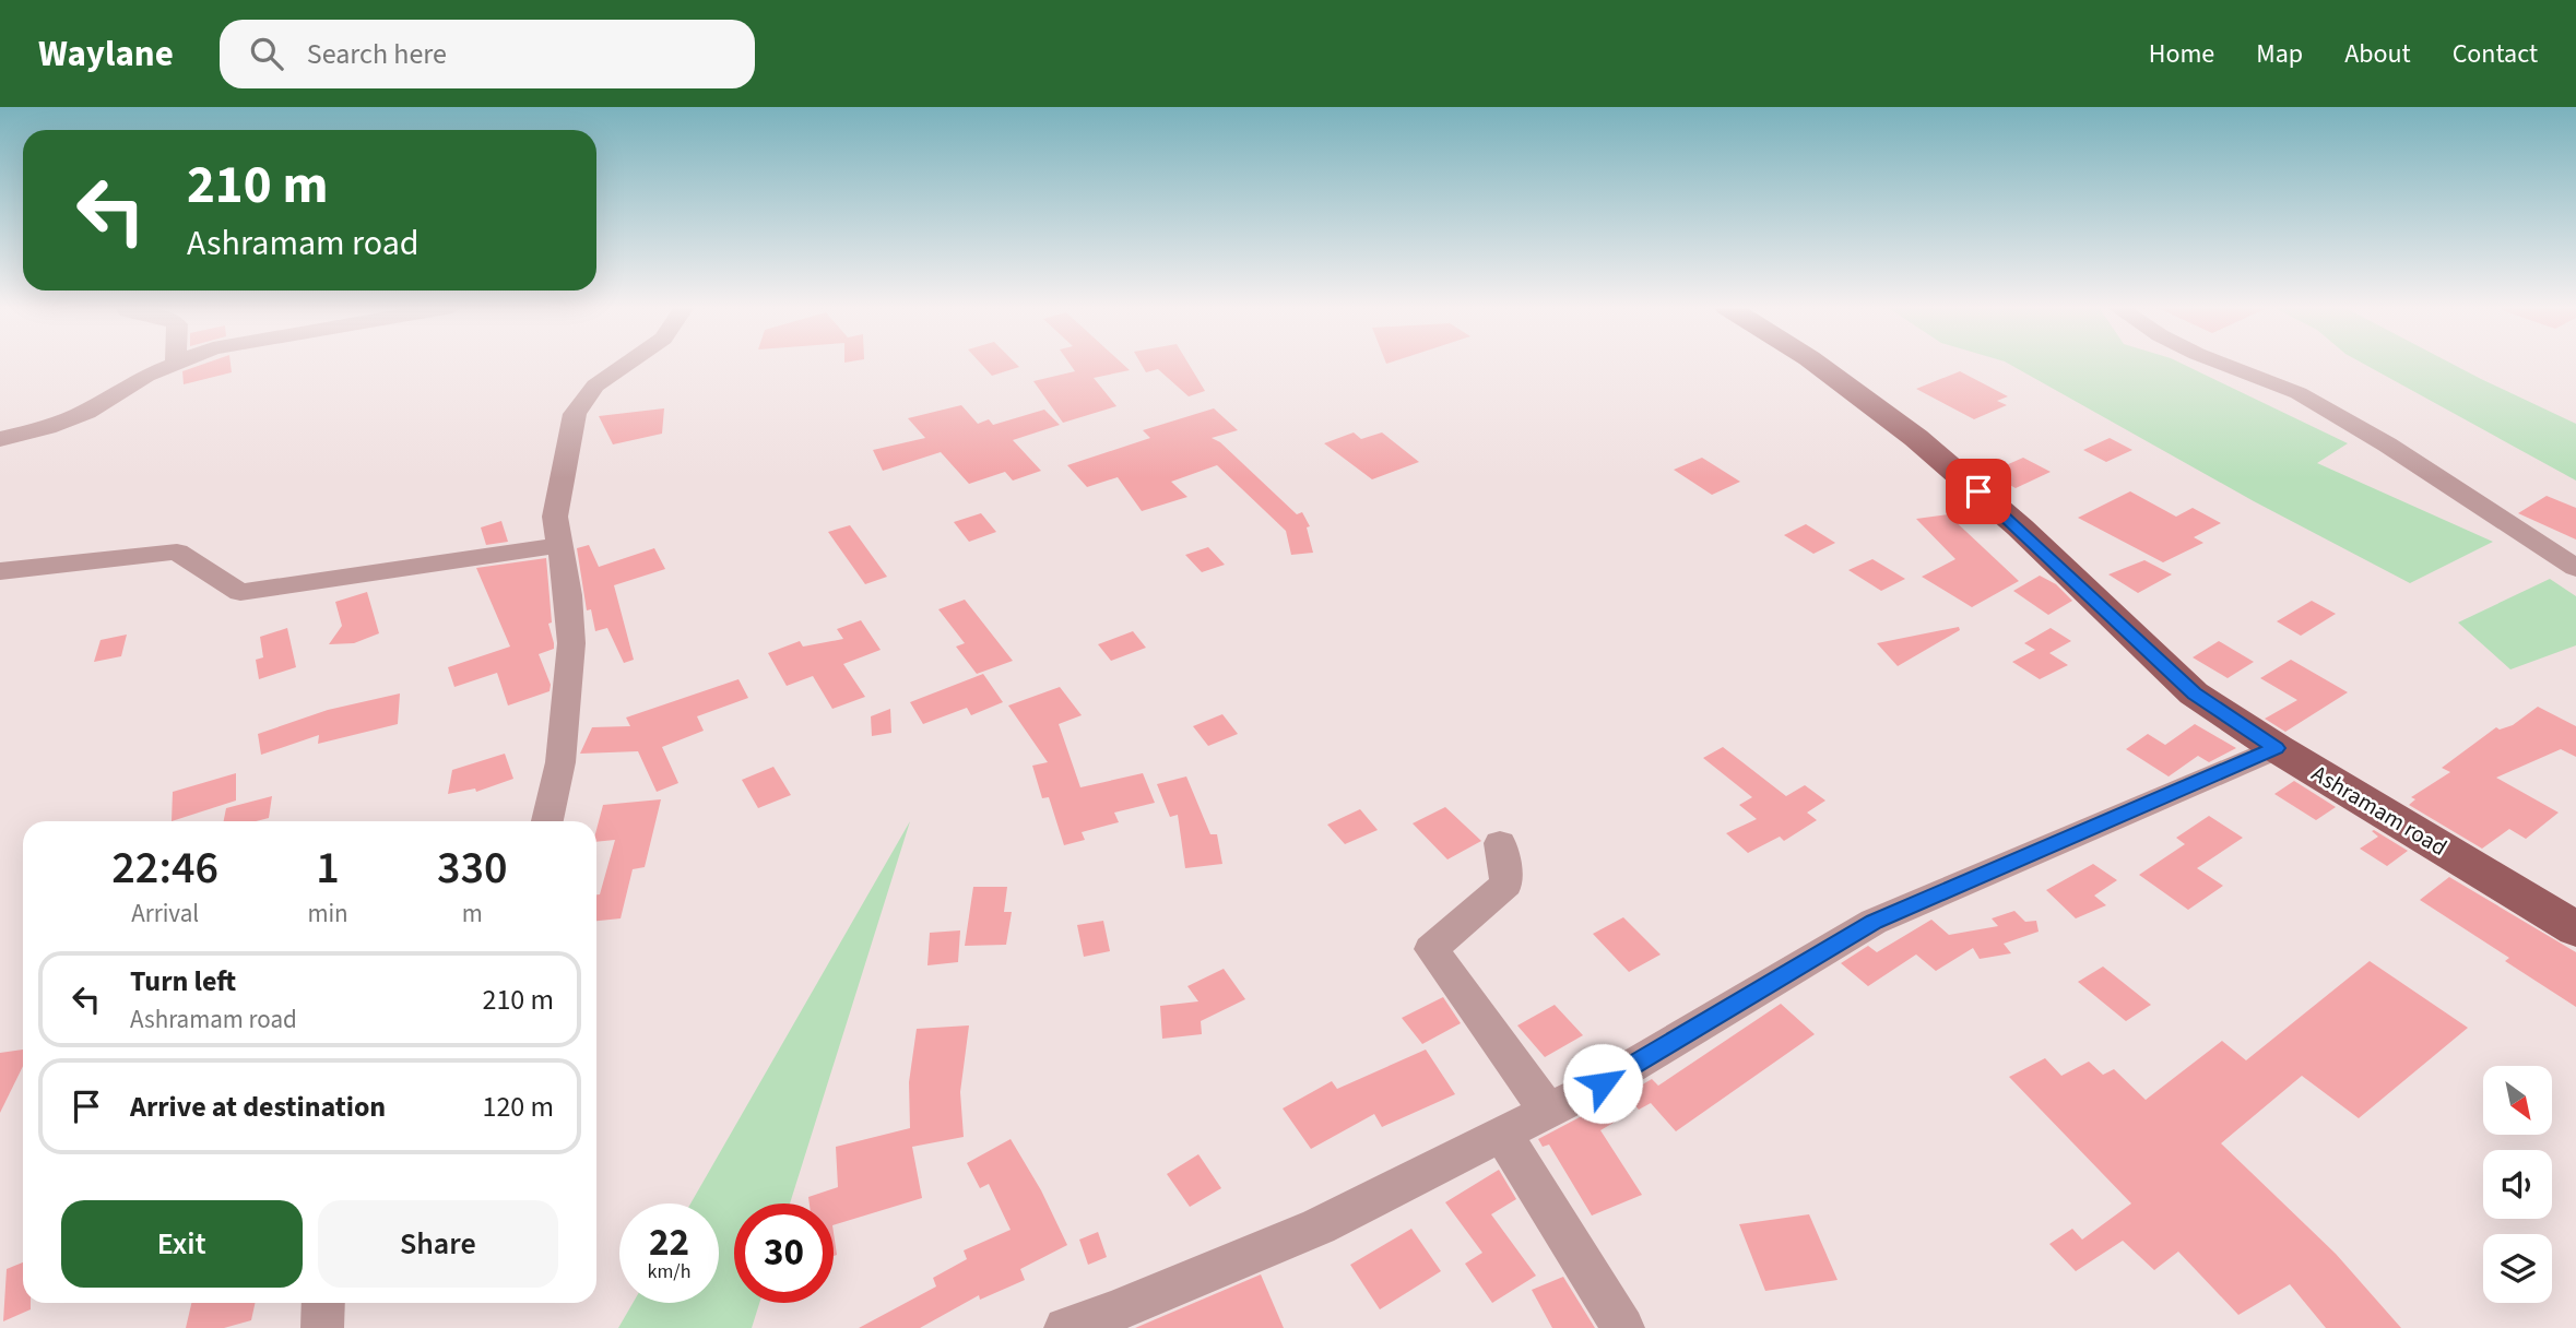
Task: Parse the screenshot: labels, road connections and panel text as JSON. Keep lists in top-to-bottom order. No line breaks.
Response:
{"streets":{"main road":["Ashramam road"]},"north":"bottom right","page":{"header":"Waylane","search":"Search here","nav":["Home","Map","About","Contact"],"turn":["210 m","Ashramam road"],"eta":["22:46","Arrival","1","min","330","m"],"list":[{"name":"Turn left","note":"Ashramam road","value":"210 m"},{"name":"Arrive at destination","value":"120 m"}],"buttons":["Exit","Share"],"speed":"22 km/h","limit":"30"}}
